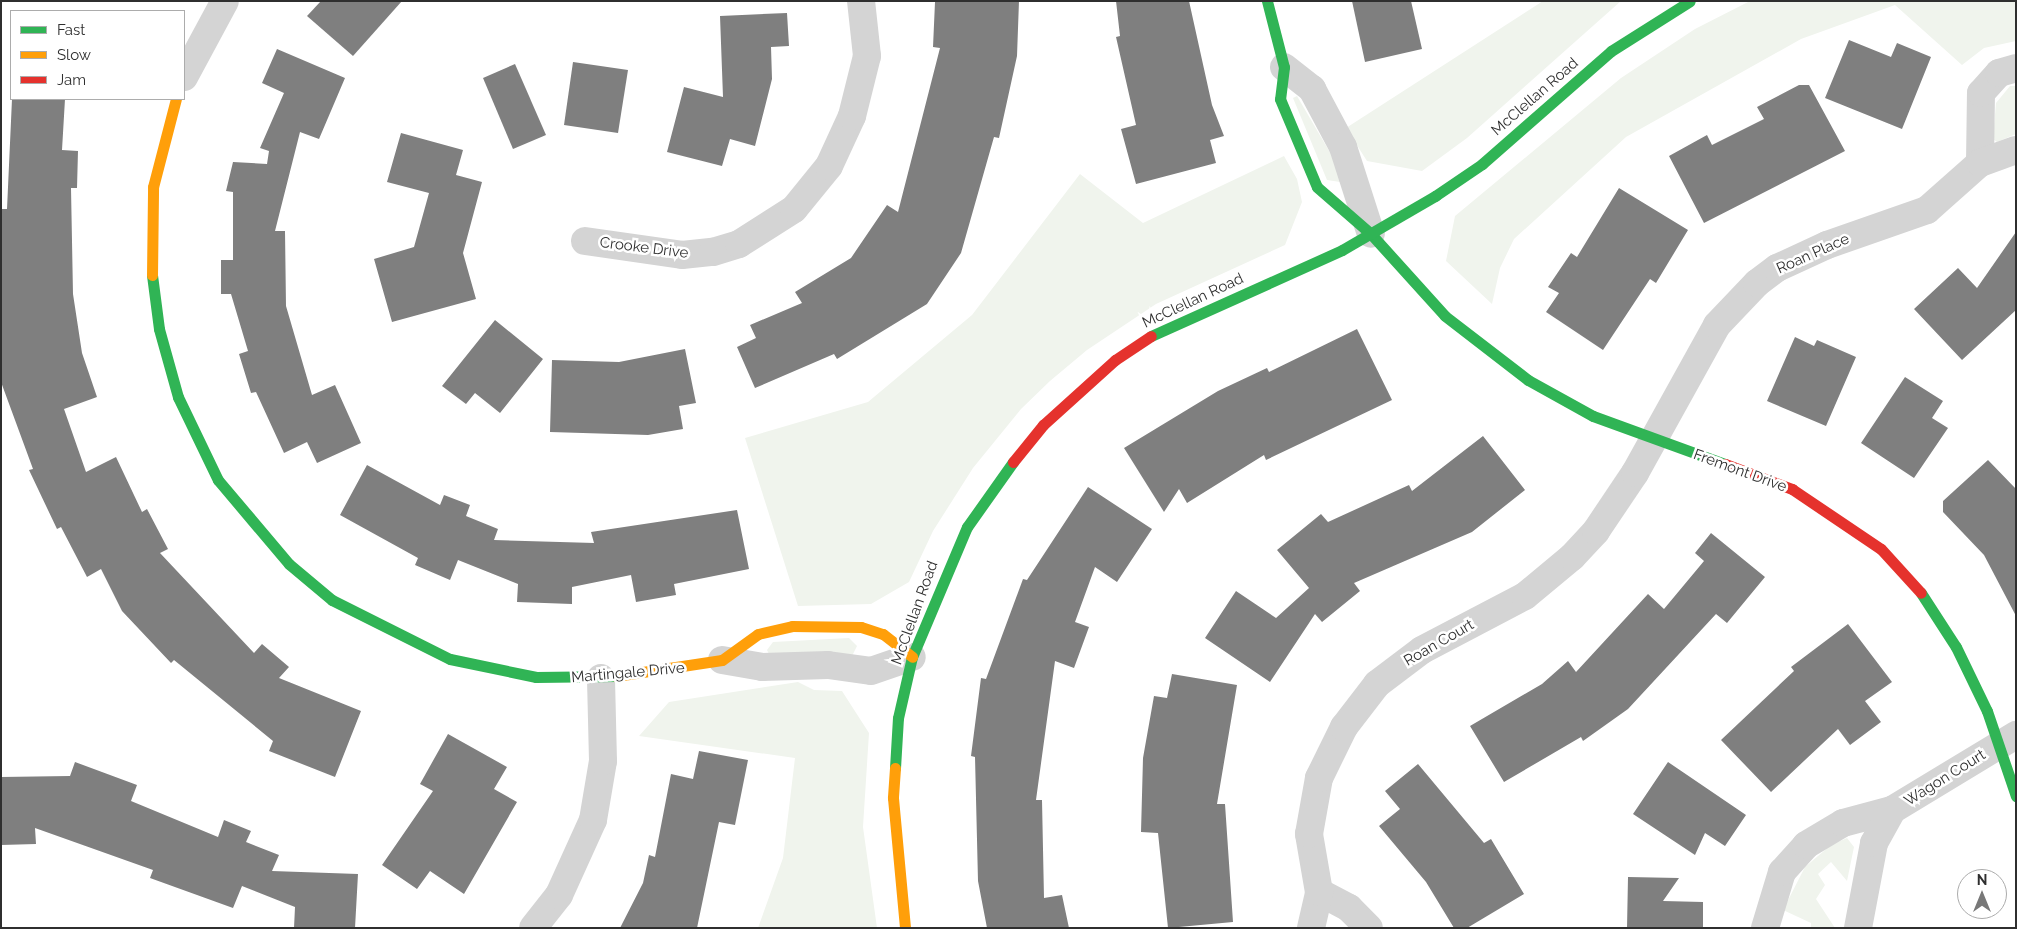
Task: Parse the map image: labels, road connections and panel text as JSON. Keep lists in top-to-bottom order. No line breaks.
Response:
{"streets":{"street":["McClellan Road","Crooke Drive","Roan Place","Fremont Drive","Roan Court","Martingale Drive","Wagon Court"]},"crossings":[["McClellan Road","Fremont Drive"],["McClellan Road","Martingale Drive"],["Roan Place","Fremont Drive"],["Roan Place","Roan Court"],["Fremont Drive","Roan Court"],["Fremont Drive","Wagon Court"]],"legend":["Fast","Slow","Jam"],"north":"top"}
